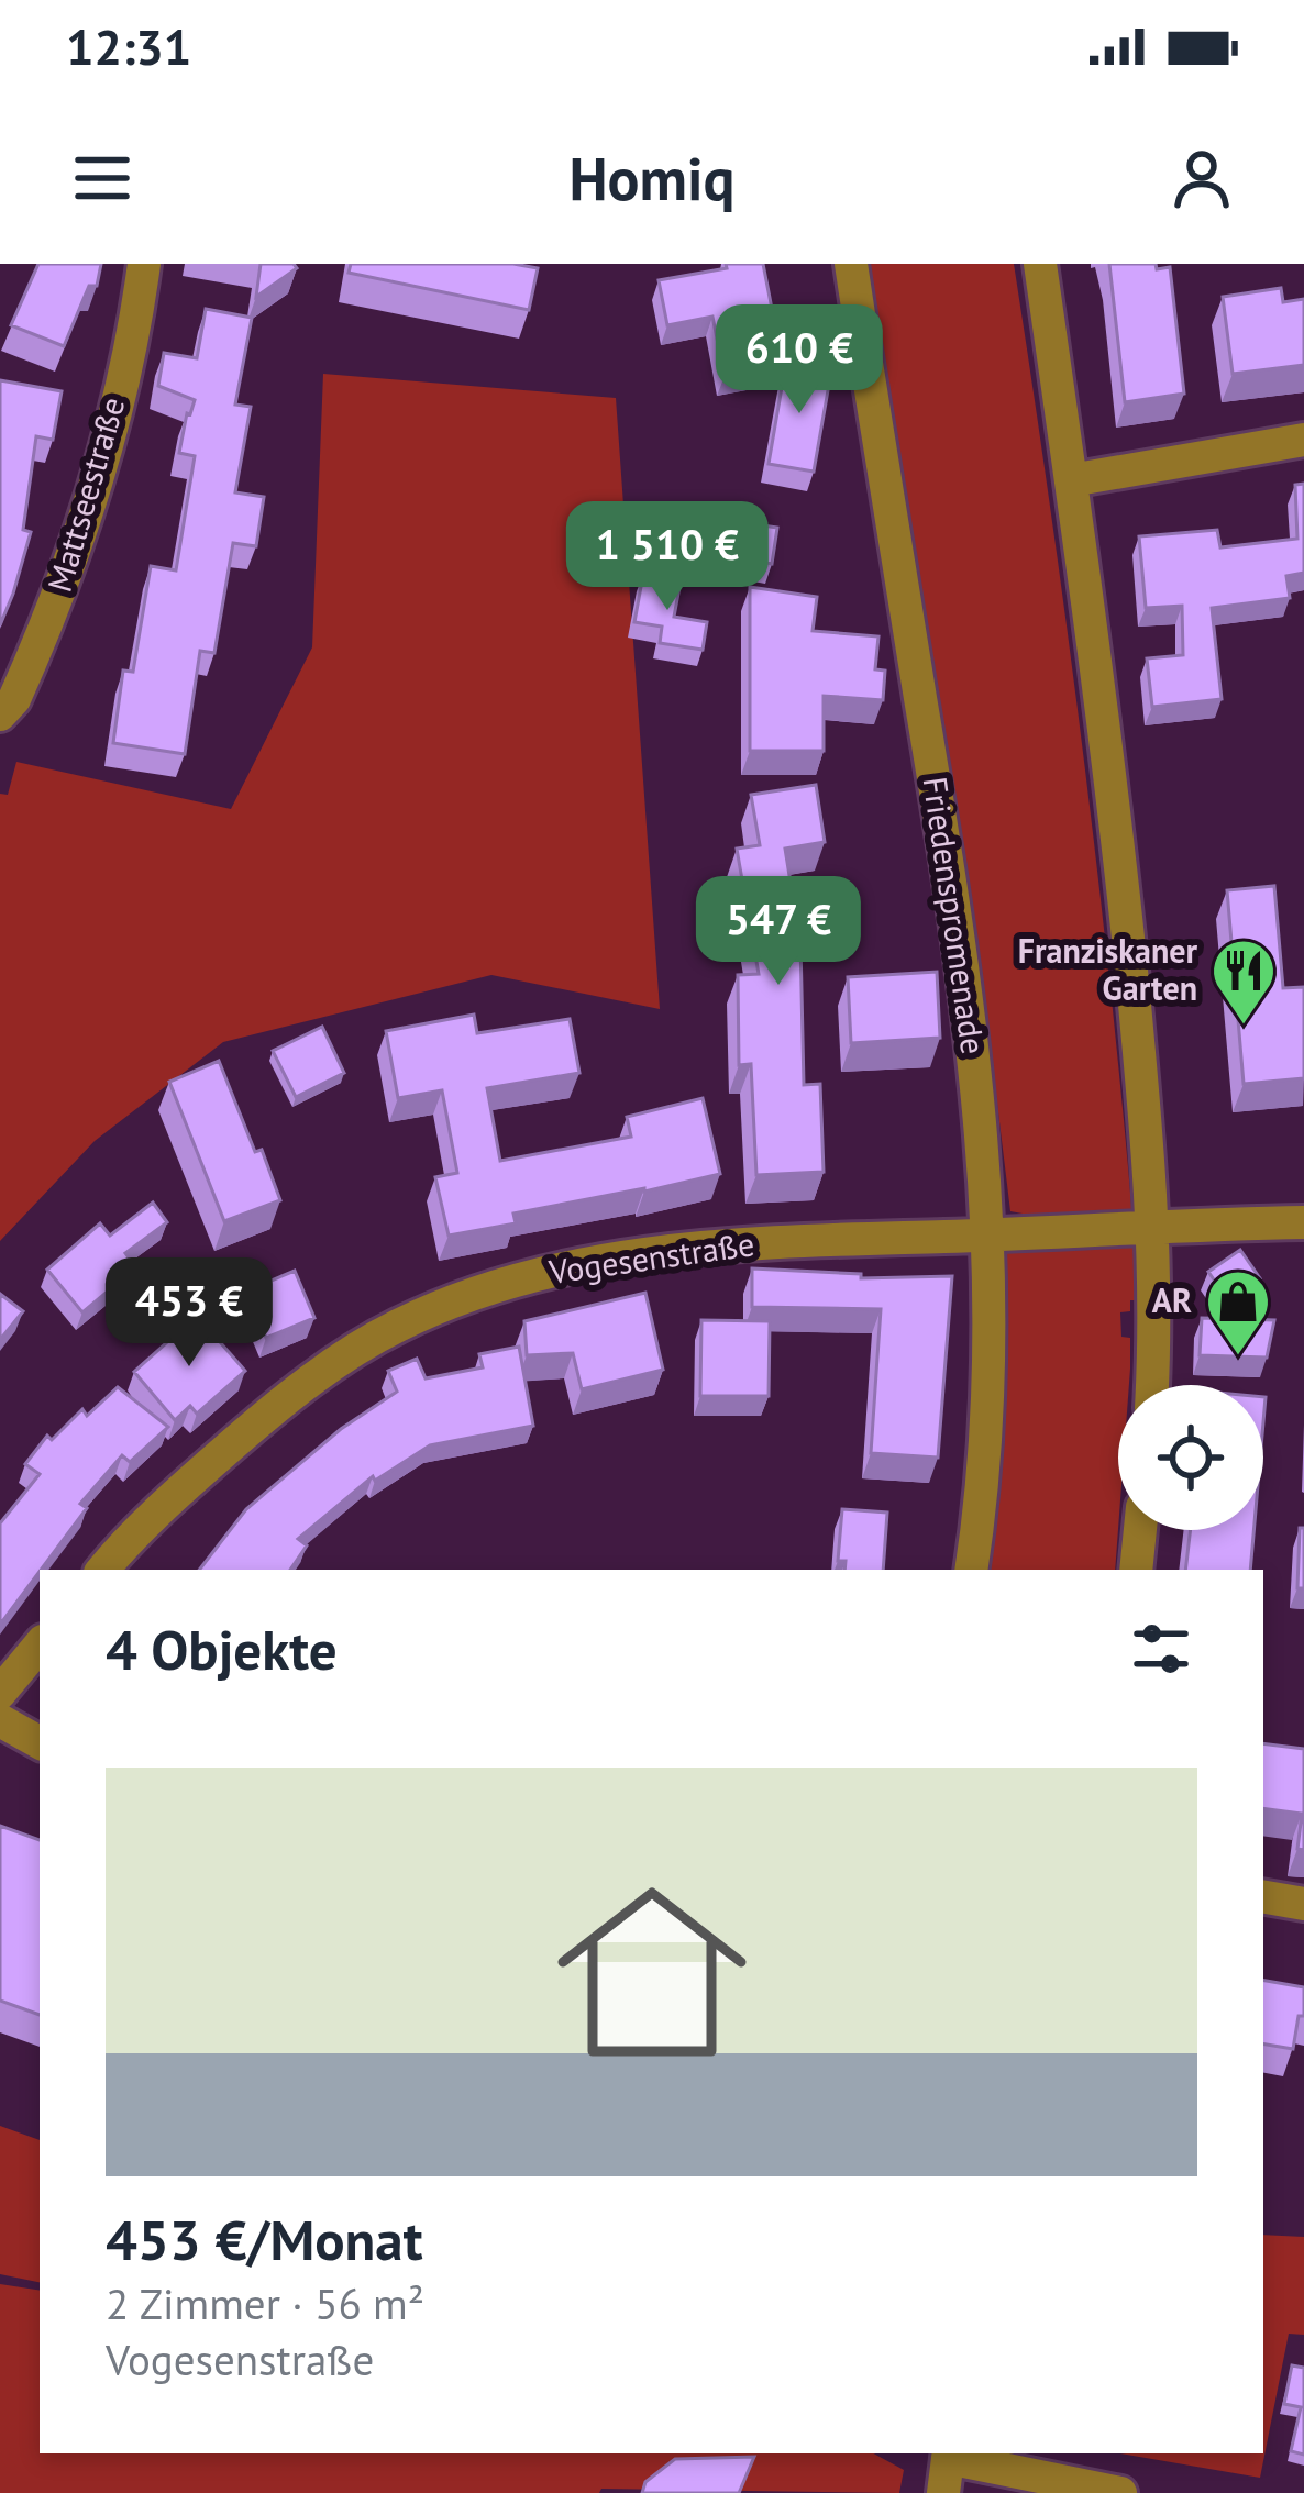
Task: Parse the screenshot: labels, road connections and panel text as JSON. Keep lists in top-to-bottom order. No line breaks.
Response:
{"streets":{"street":["Mattseestraße","Friedenspromenade","Vogesenstraße"]},"crossings":[["Friedenspromenade","Vogesenstraße"]],"places":{"restaurant":["Franziskaner Garten"],"shop":["AR"]},"page":{"status":"12:31","header":"Homiq","price":["610 €","1 510 €","547 €","453 €"],"heading":"4 Objekte","list":[{"name":"453 €/Monat","note":"2 Zimmer · 56 m² · Vogesenstraße"}]}}
